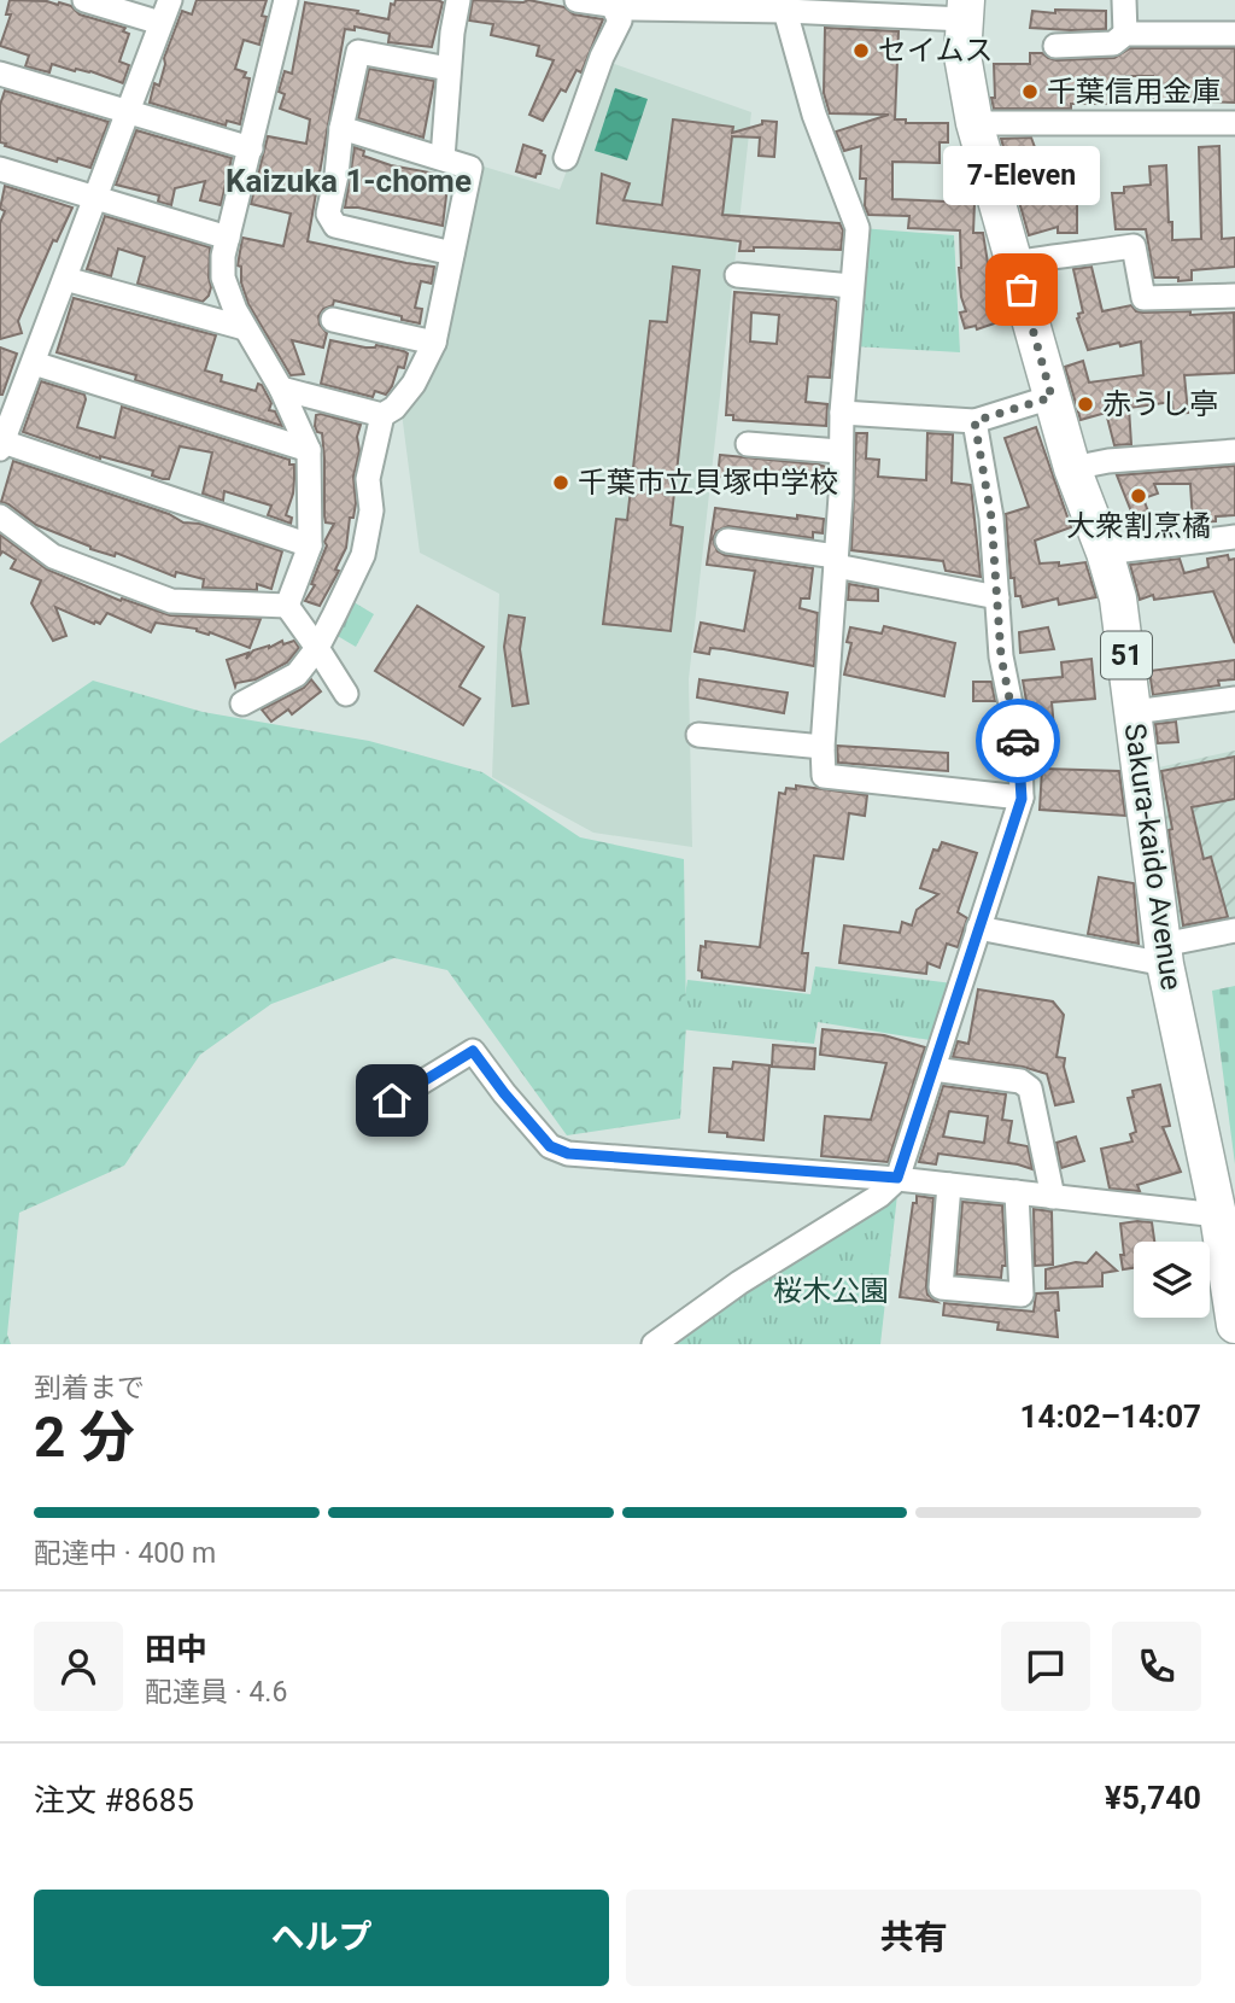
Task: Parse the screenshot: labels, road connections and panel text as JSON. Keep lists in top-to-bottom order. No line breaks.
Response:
{"streets":{"highway":["51","Sakura-kaido Avenue"]},"districts":["Kaizuka 1-chome"],"parks":["桜木公園"],"places":["セイムス","千葉信用金庫","7-Eleven","赤うし亭","千葉市立貝塚中学校","大衆割烹橘"],"page":{"bubble":"7-Eleven","heading":["2 分","到着まで","14:02–14:07"],"panel":["田中","配達員 · 4.6","注文 #8685","¥5,740"],"bar":"配達中 · 400 m","buttons":["ヘルプ","共有"]}}
